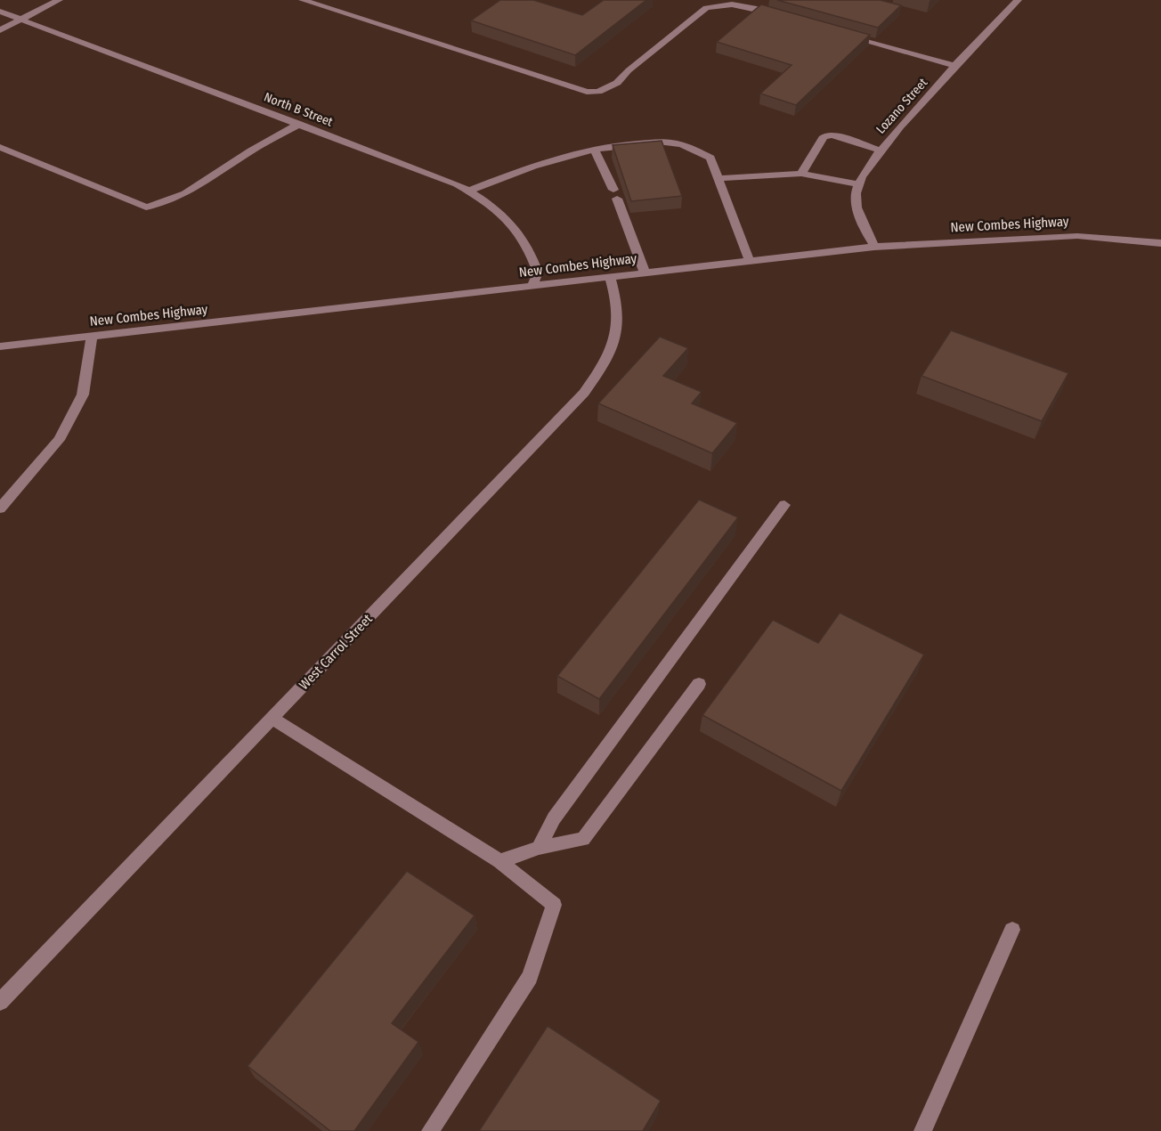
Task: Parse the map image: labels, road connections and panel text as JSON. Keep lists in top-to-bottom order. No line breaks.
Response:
{"streets":{"street":["Lozano Street","North B Street","New Combes Highway","West Carrol Street"]},"crossings":[["North B Street","New Combes Highway"],["New Combes Highway","West Carrol Street"]]}
